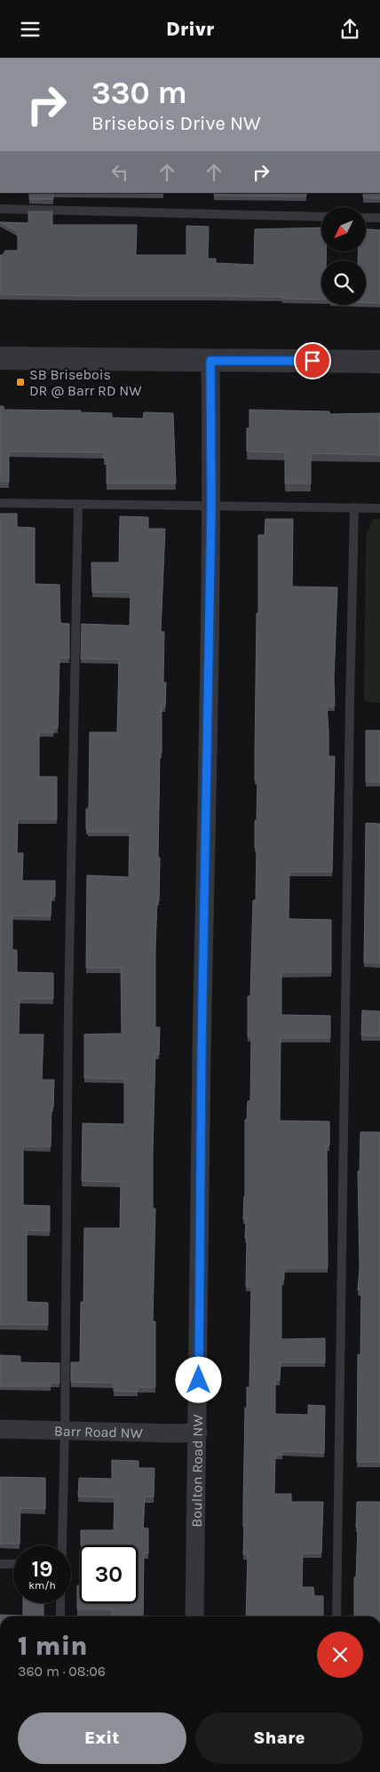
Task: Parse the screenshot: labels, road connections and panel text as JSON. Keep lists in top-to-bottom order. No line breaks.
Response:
{"streets":{"street":["Barr Road NW","Boulton Road NW"]},"crossings":[["Barr Road NW","Boulton Road NW"]],"places":{"transit":["SB Brisebois DR @ Barr RD NW"]},"north":"bottom left","page":{"header":"Drivr","turn":["330 m","Brisebois Drive NW"],"speed":"19 km/h","limit":"30","heading":["1 min","360 m · 08:06"],"buttons":["Exit","Share"]}}
